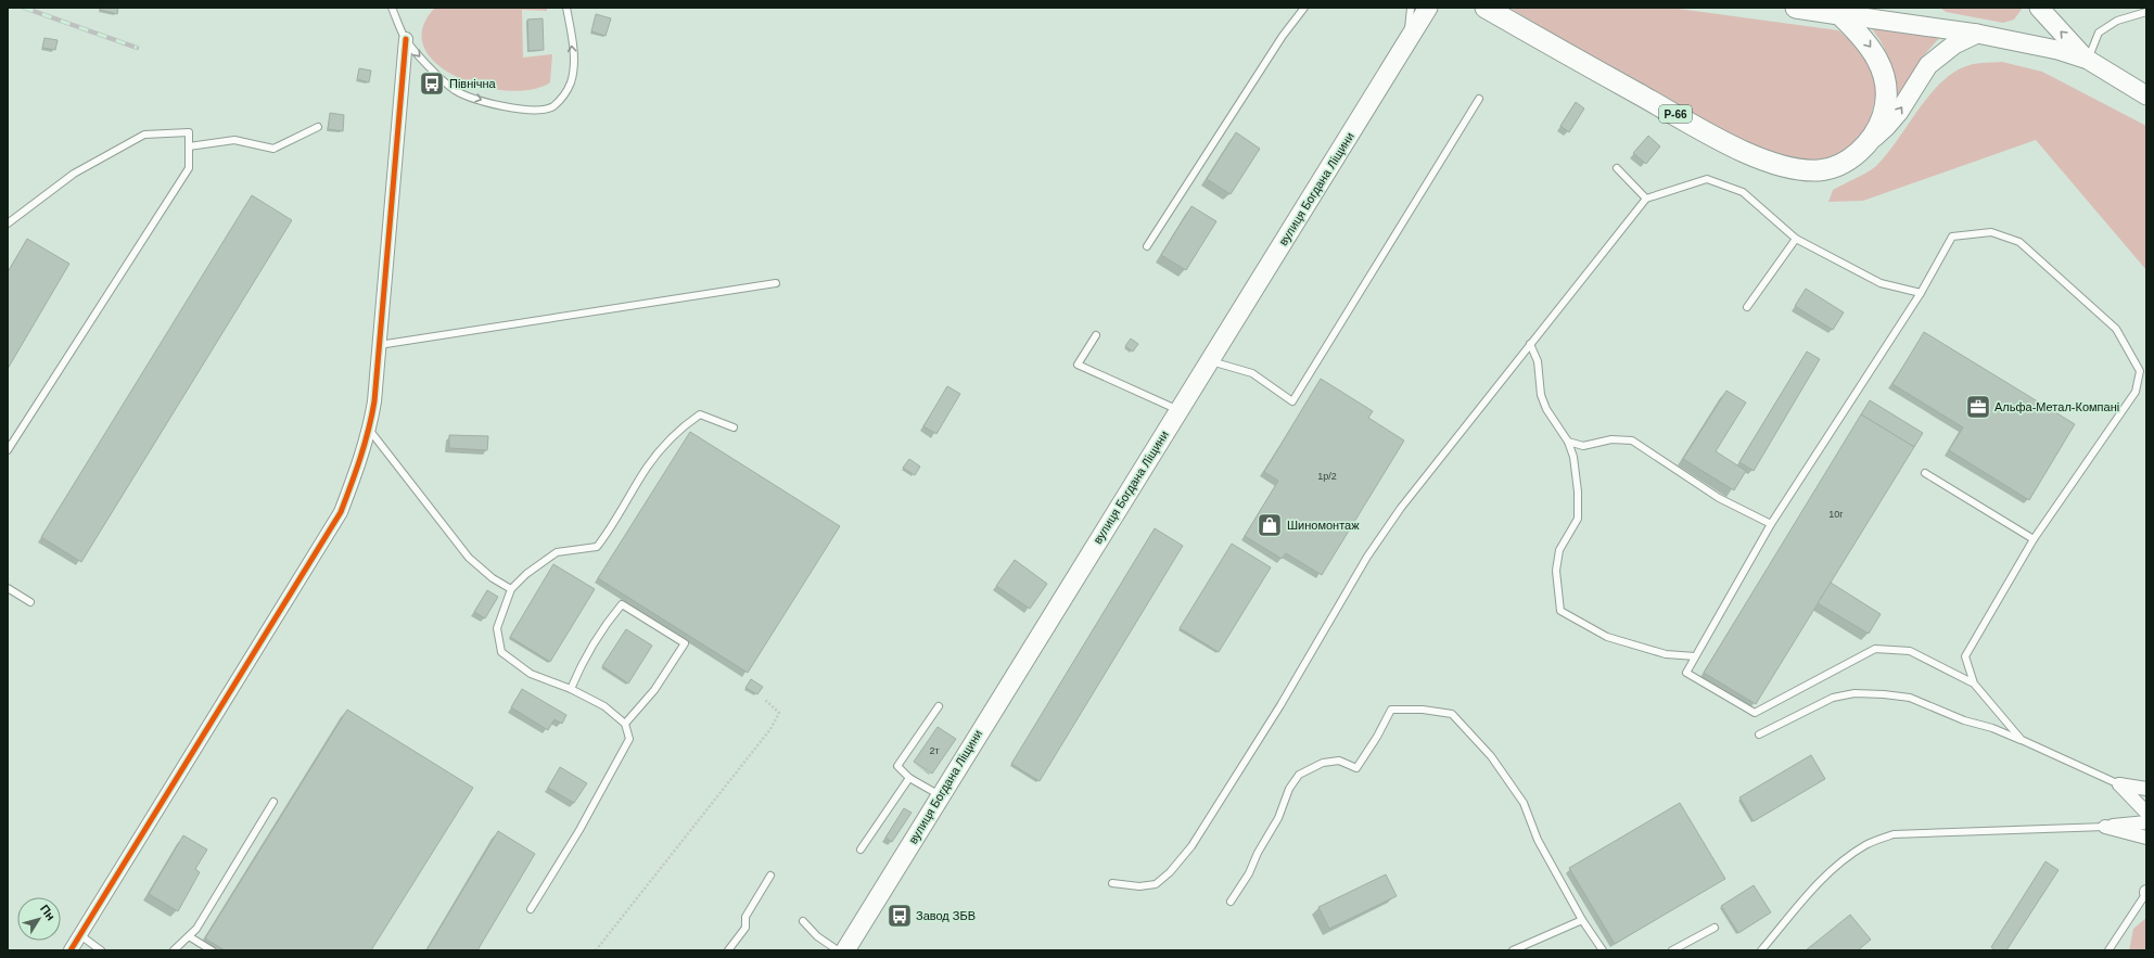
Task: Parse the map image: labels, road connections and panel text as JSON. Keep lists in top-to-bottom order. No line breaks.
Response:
{"streets":{"main road":["Р-66","вулиця Богдана Ліщини"]},"places":{"bus stop":["Північна","Завод ЗБВ"],"office":["Альфа-Метал-Компані"],"shop":["Шиномонтаж"]},"house_numbers":["1р/2","10г","2т"],"north":"top right"}
